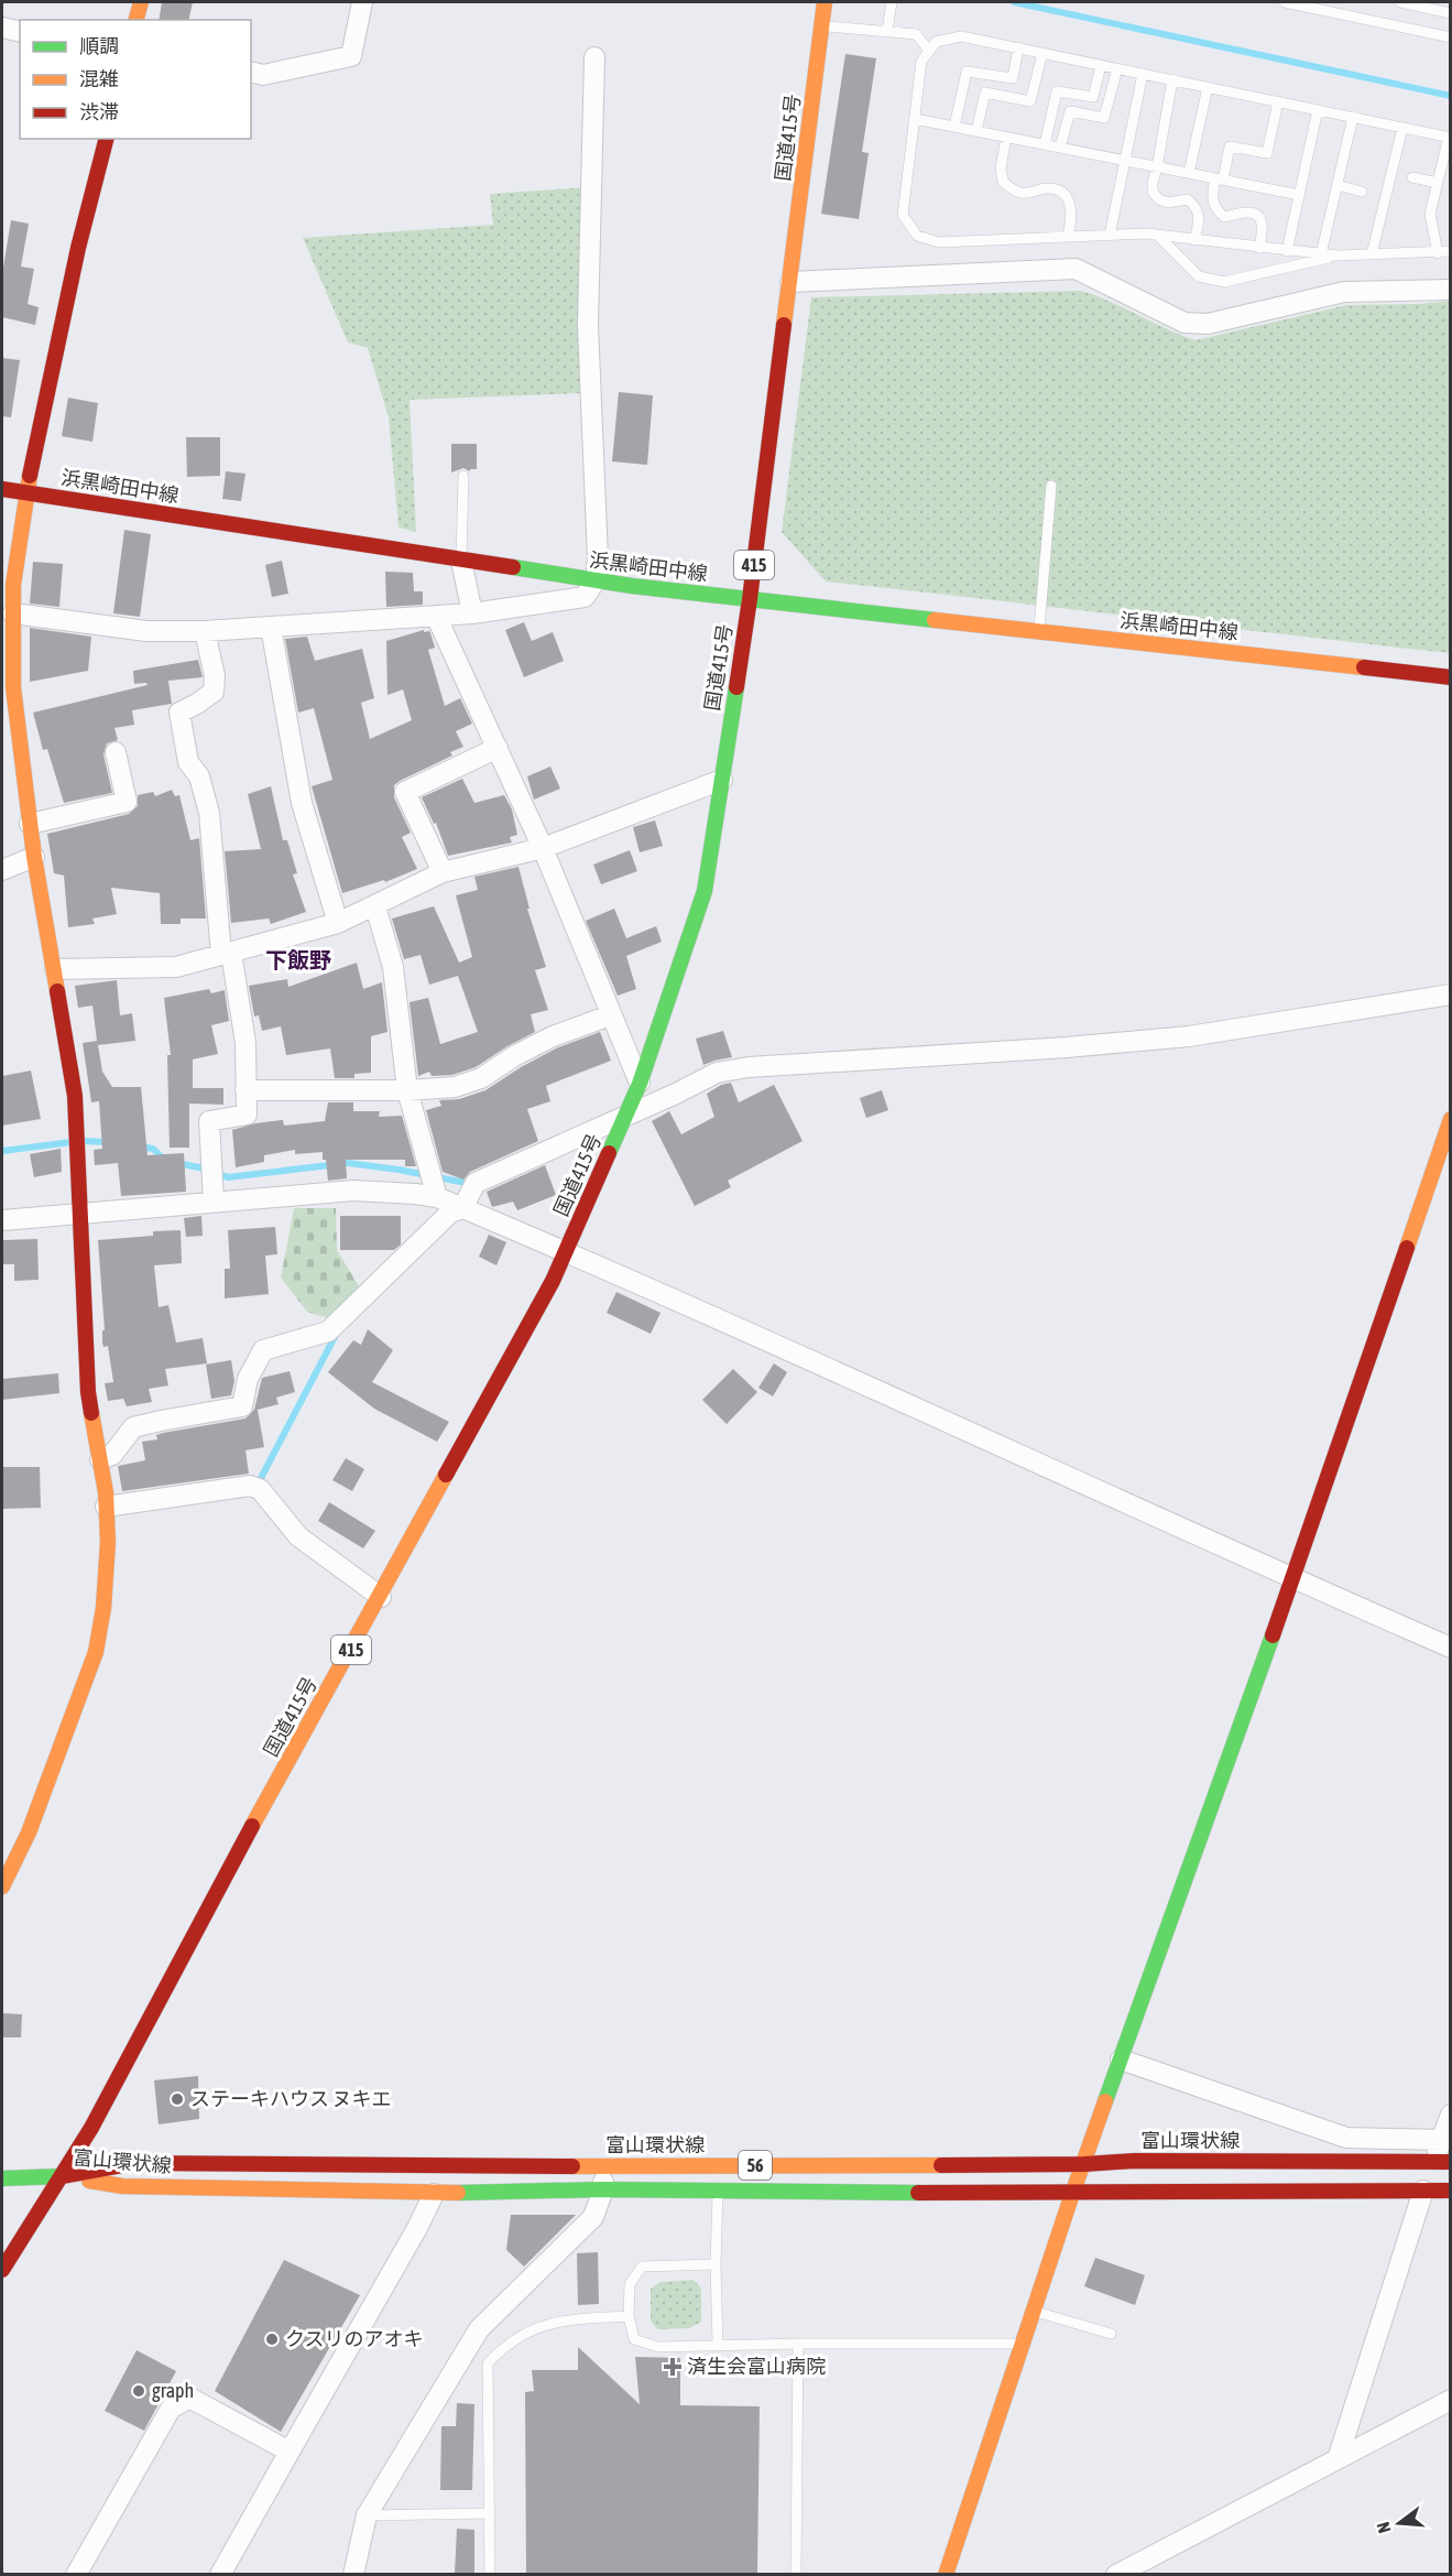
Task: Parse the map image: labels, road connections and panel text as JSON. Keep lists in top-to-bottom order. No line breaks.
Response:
{"streets":{"main road":["国道415号","浜黒崎田中線","415","富山環状線","56"]},"crossings":[["国道415号","浜黒崎田中線"],["国道415号","富山環状線"]],"districts":["下飯野"],"places":{"other":["ステーキハウス ヌキエ","クスリのアオキ","graph"],"health":["済生会富山病院"]},"legend":["順調","混雑","渋滞"],"north":"left"}
